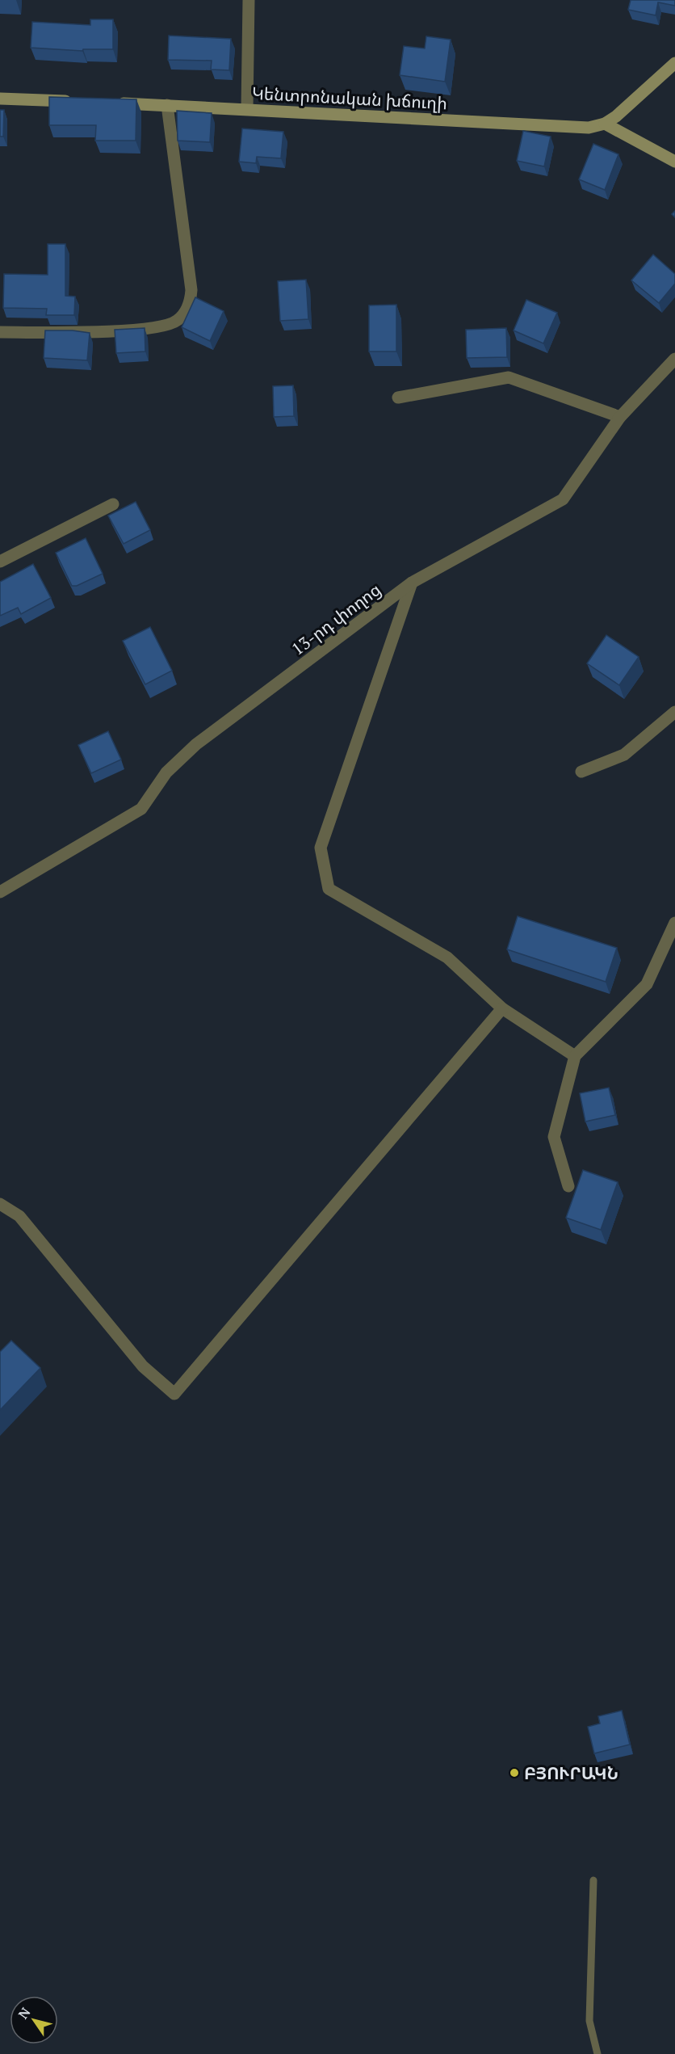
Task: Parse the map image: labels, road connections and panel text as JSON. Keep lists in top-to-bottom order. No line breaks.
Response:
{"streets":{"main road":["Կենտրոնական խճուղի"],"street":["13-րդ փողոց"]},"places":["ԲՅՈՒՐԱԿՆ"],"north":"top left"}
